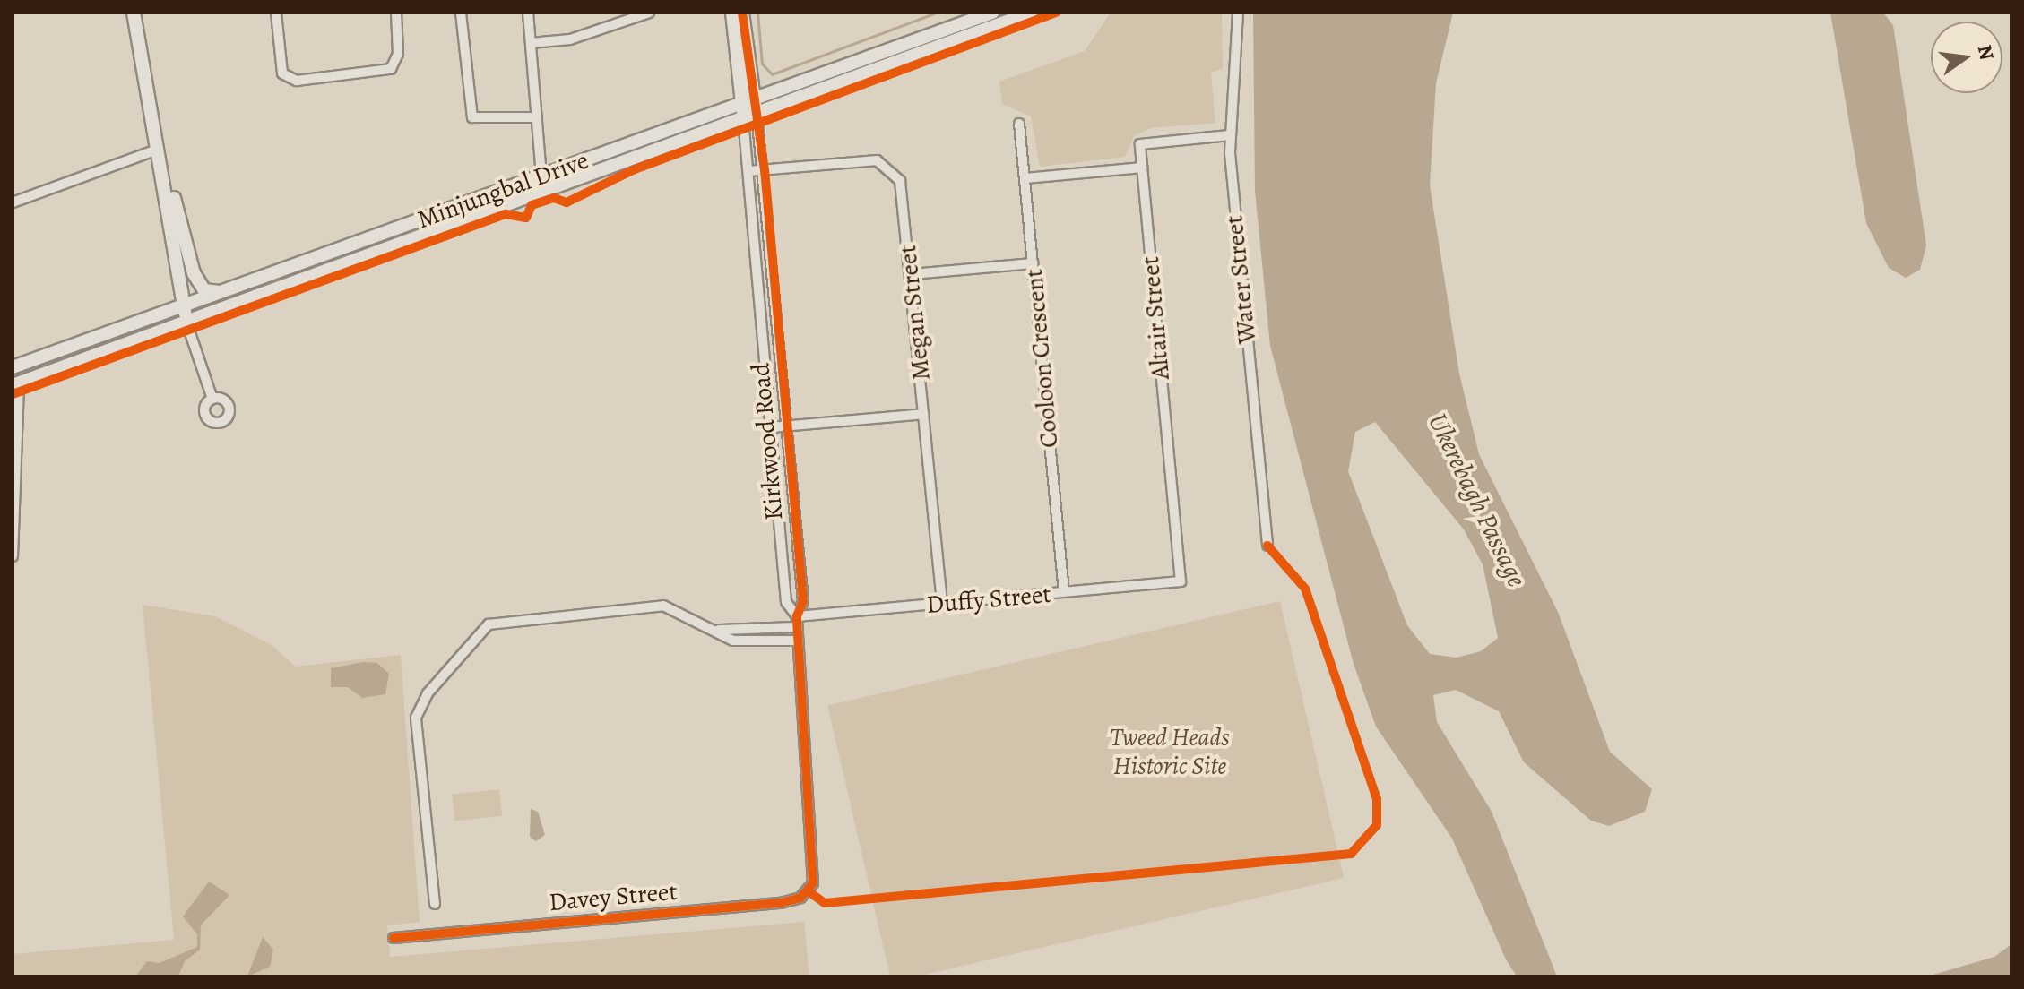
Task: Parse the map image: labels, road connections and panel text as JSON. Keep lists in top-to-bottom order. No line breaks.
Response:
{"streets":{"main road":["Minjungbal Drive","Kirkwood Road"],"street":["Water Street","Megan Street","Altair Street","Cooloon Crescent","Duffy Street","Davey Street"]},"crossings":[["Minjungbal Drive","Kirkwood Road"],["Water Street","Altair Street"],["Megan Street","Kirkwood Road"],["Megan Street","Duffy Street"],["Altair Street","Duffy Street"],["Cooloon Crescent","Duffy Street"],["Kirkwood Road","Duffy Street"],["Kirkwood Road","Davey Street"]],"water":["Ukerebagh Passage"],"parks":["Tweed Heads Historic Site"],"north":"right"}
